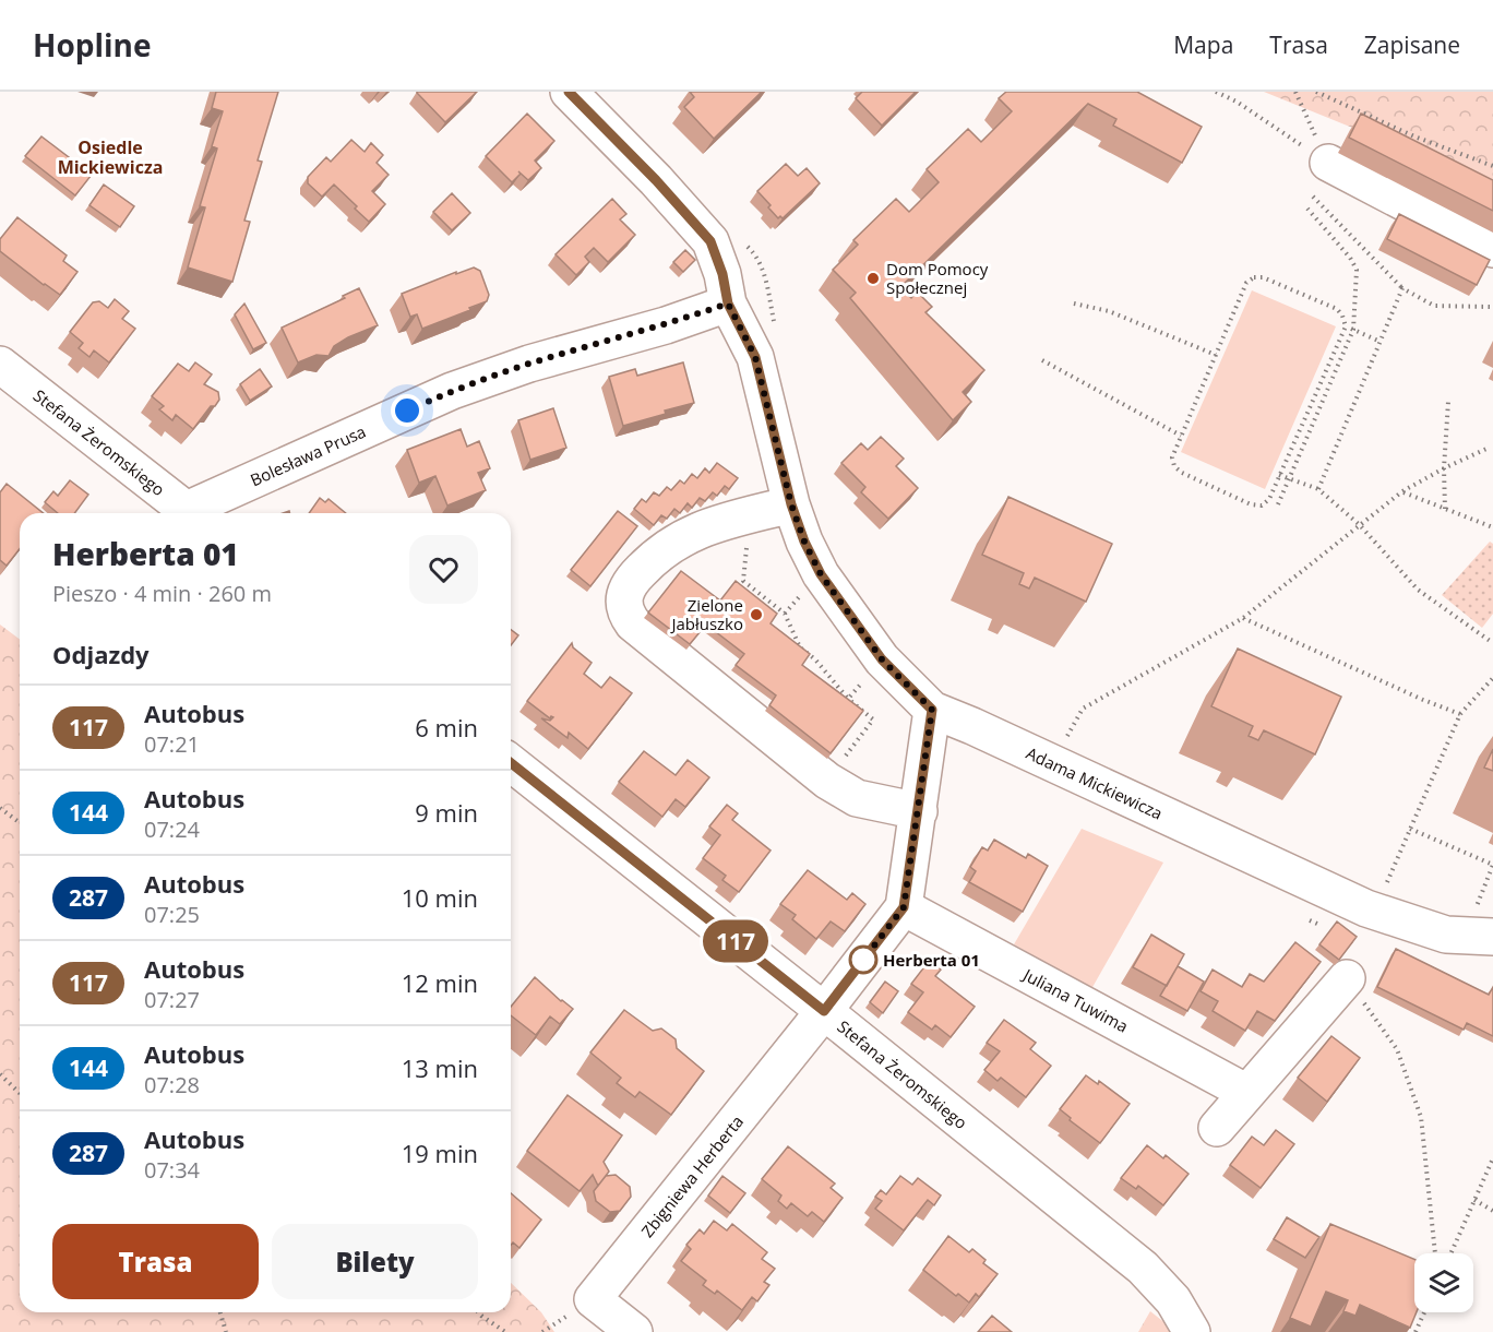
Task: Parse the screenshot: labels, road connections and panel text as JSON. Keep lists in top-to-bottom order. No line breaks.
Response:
{"streets":{"street":["Stefana Żeromskiego","Bolesława Prusa","Adama Mickiewicza","Juliana Tuwima","Zbigniewa Herberta"]},"crossings":[["Stefana Żeromskiego","Zbigniewa Herberta"],["Bolesława Prusa","Adama Mickiewicza"]],"districts":["Osiedle Mickiewicza"],"places":["Dom Pomocy Społecznej","Zielone Jabłuszko","Herberta 01"],"lines":["bus line 117"],"page":{"header":"Hopline","nav":["Mapa","Trasa","Zapisane"],"on_map":"117","heading":[["Herberta 01","Pieszo · 4 min · 260 m"],"Odjazdy"],"list":[{"mark":"117","name":"Autobus","note":"07:21","value":"6 min"},{"mark":"144","name":"Autobus","note":"07:24","value":"9 min"},{"mark":"287","name":"Autobus","note":"07:25","value":"10 min"},{"mark":"117","name":"Autobus","note":"07:27","value":"12 min"},{"mark":"144","name":"Autobus","note":"07:28","value":"13 min"},{"mark":"287","name":"Autobus","note":"07:34","value":"19 min"}],"buttons":["Trasa","Bilety"]}}
